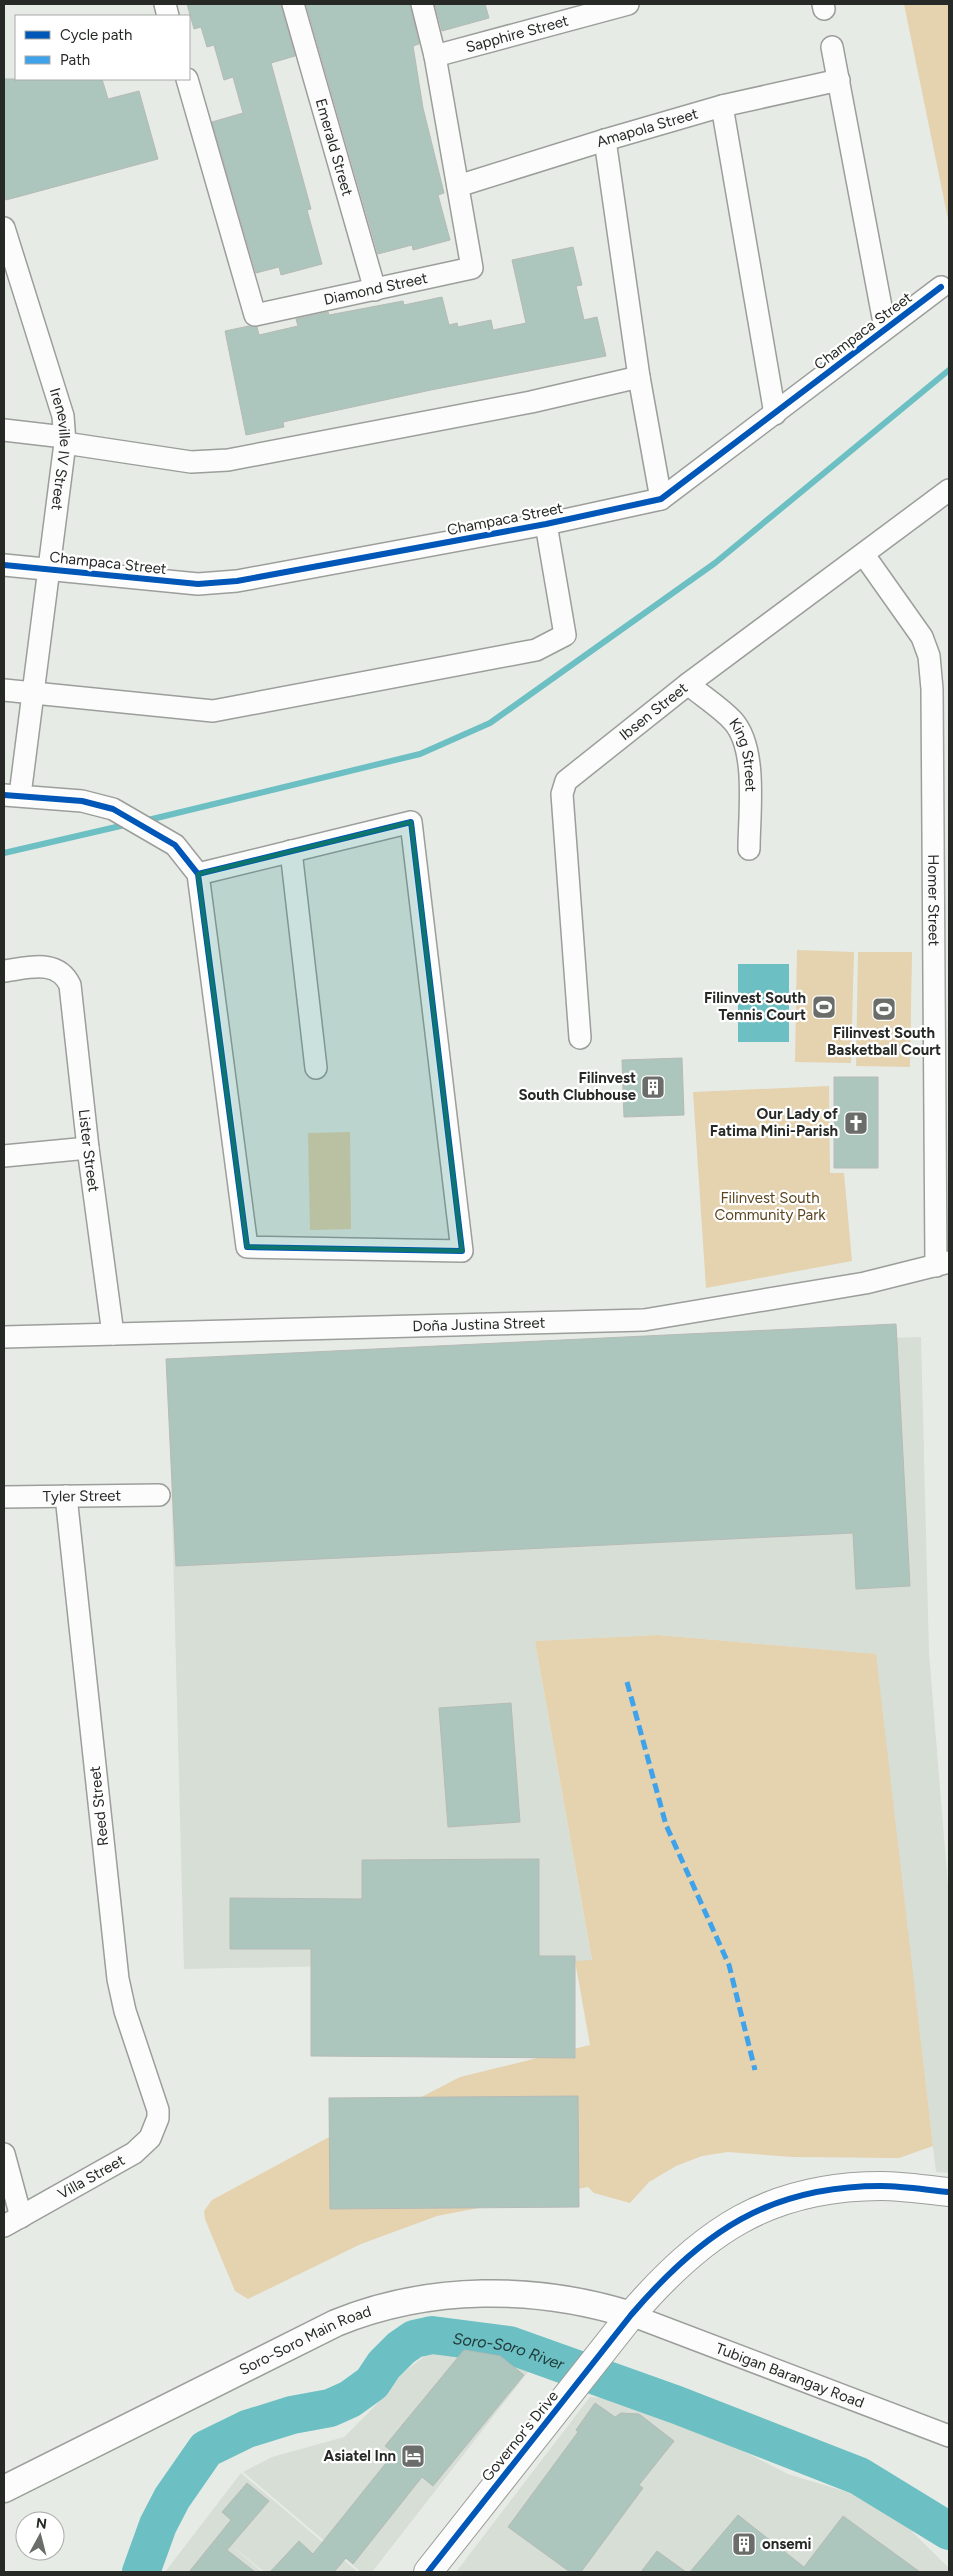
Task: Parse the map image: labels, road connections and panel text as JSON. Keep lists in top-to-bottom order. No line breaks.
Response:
{"streets":{"highway":["Governor's Drive"],"street":["Sapphire Street","Amapola Street","Emerald Street","Diamond Street","Champaca Street","Ireneville IV Street","Ibsen Street","King Street","Homer Street","Lister Street","Doña Justina Street","Tyler Street","Reed Street","Villa Street","Soro-Soro Main Road","Tubigan Barangay Road"]},"crossings":[["Sapphire Street","Diamond Street"],["Amapola Street","Diamond Street"],["Emerald Street","Diamond Street"],["Champaca Street","Ireneville IV Street"],["Ibsen Street","King Street"],["Ibsen Street","Homer Street"],["Homer Street","Doña Justina Street"],["Lister Street","Doña Justina Street"],["Tyler Street","Reed Street"],["Reed Street","Villa Street"],["Soro-Soro Main Road","Tubigan Barangay Road"],["Soro-Soro Main Road","Governor's Drive"],["Tubigan Barangay Road","Governor's Drive"]],"water":["Soro-Soro River"],"parks":["Filinvest South Community Park"],"places":{"sports":["Filinvest South Tennis Court","Filinvest South Basketball Court"],"building":["Filinvest South Clubhouse","onsemi"],"church":["Our Lady of Fatima Mini-Parish"],"hotel":["Asiatel Inn"]},"legend":["Cycle path","Path"],"north":"top"}
